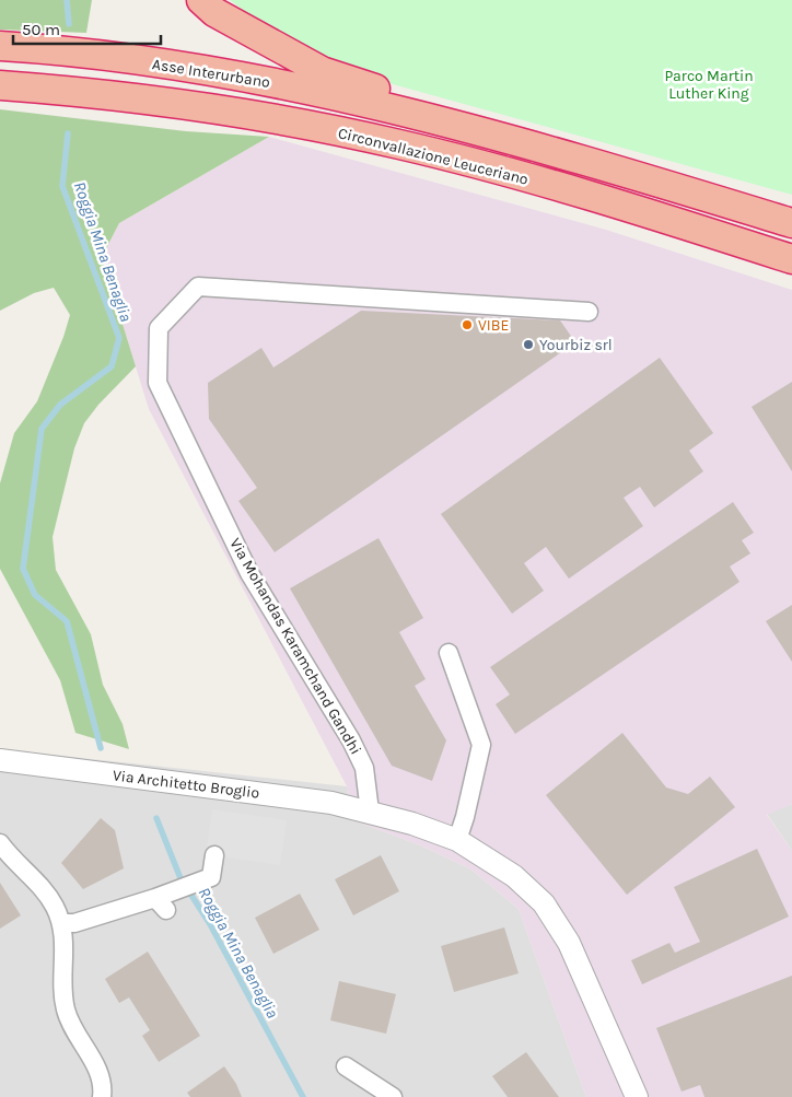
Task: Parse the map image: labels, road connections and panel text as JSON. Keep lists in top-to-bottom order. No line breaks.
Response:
{"streets":{"highway":["Asse Interurbano","Circonvallazione Leuceriano"],"street":["Via Mohandas Karamchand Gandhi","Via Architetto Broglio"]},"crossings":[["Via Mohandas Karamchand Gandhi","Via Architetto Broglio"]],"water":["Roggia Mina Benaglia"],"parks":["Parco Martin Luther King"],"places":["VIBE","Yourbiz srl"],"scale_bar":"50 m"}
